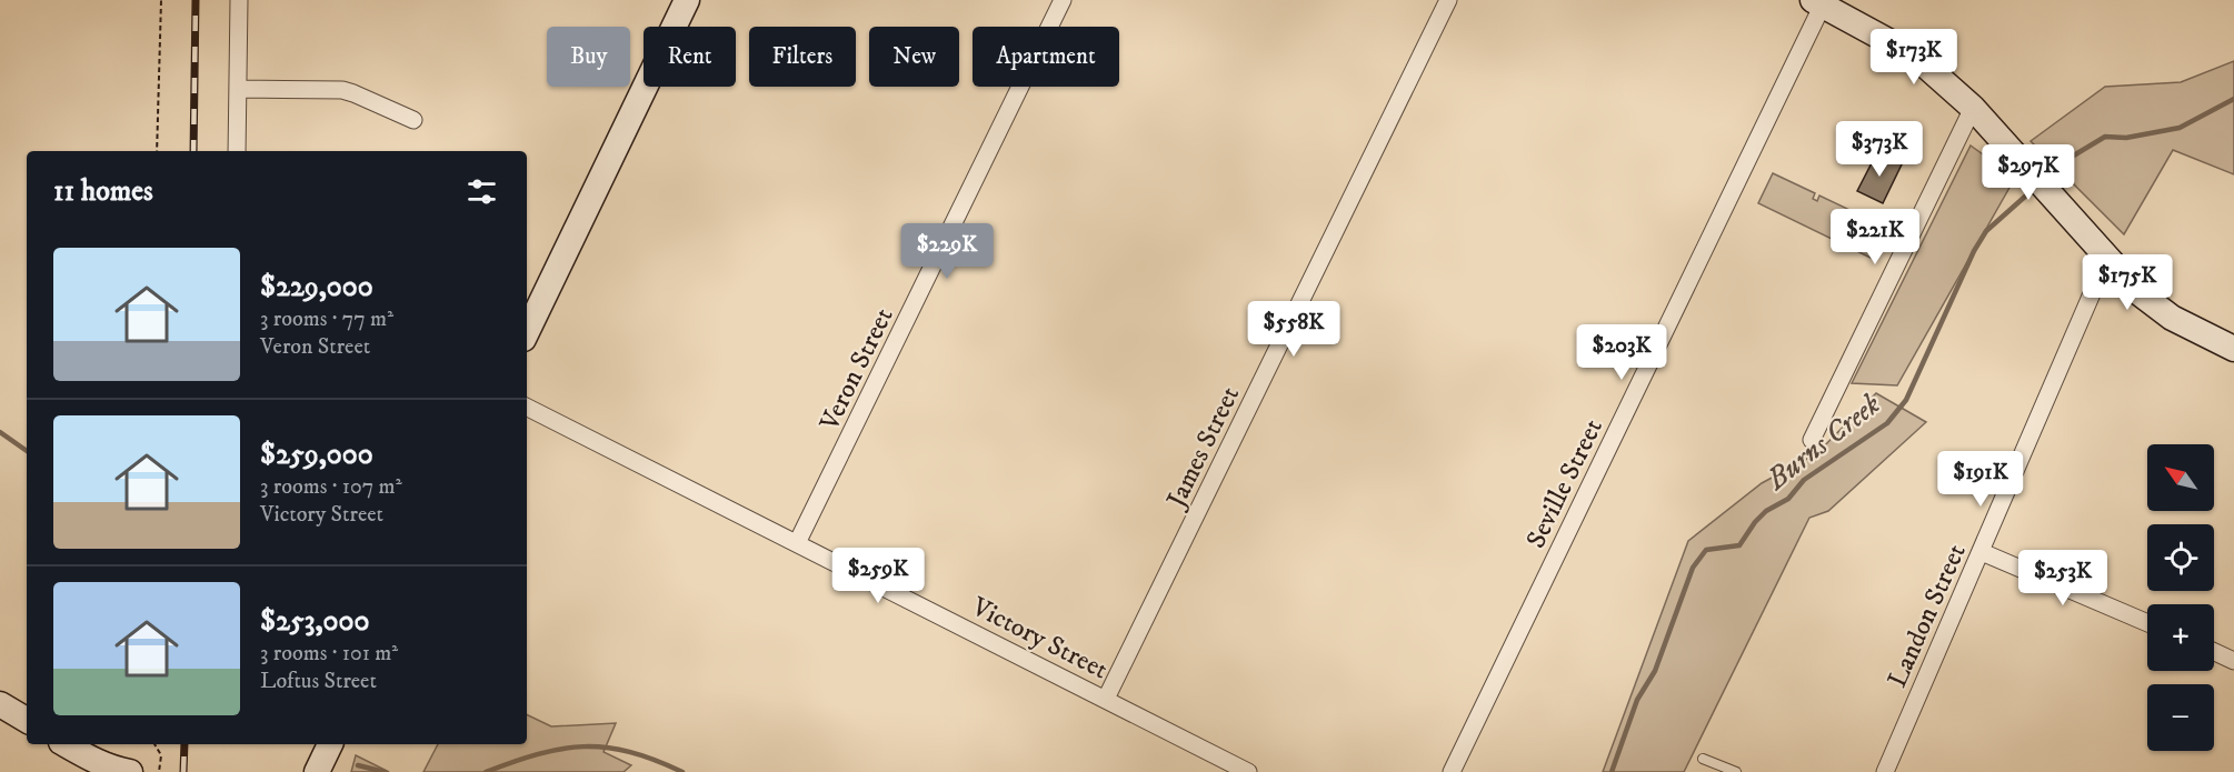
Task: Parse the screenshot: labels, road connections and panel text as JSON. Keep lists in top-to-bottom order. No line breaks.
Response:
{"streets":{"street":["Veron Street","James Street","Seville Street","Landon Street","Victory Street"]},"crossings":[["Veron Street","Victory Street"],["James Street","Victory Street"]],"water":["Burns Creek"],"north":"top left","page":{"chip":["Buy","Rent","Filters","New","Apartment"],"price":["$173K","$373K","$297K","$221K","$229K","$175K","$558K","$203K","$191K","$259K","$253K"],"heading":"11 homes","list":[{"name":"$229,000","note":"3 rooms · 77 m² · Veron Street"},{"name":"$259,000","note":"3 rooms · 107 m² · Victory Street"},{"name":"$253,000","note":"3 rooms · 101 m² · Loftus Street"}],"map_buttons":["+","−"]}}
